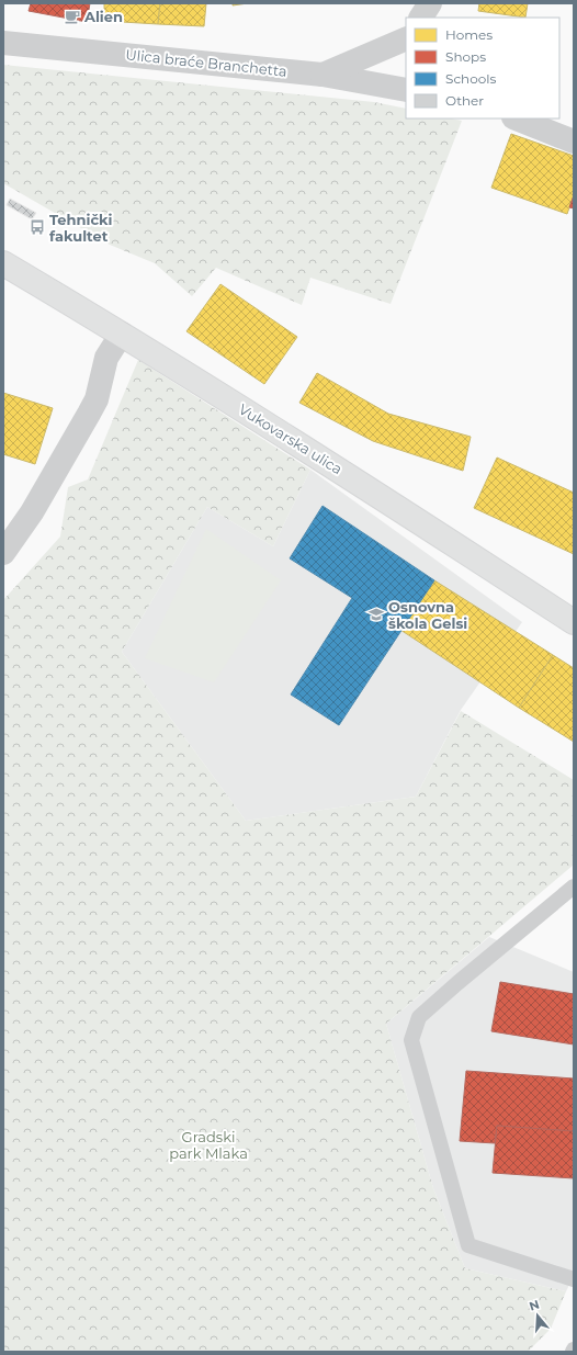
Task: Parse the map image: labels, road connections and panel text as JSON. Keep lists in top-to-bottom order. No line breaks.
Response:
{"streets":{"main road":["Vukovarska ulica"],"street":["Ulica braće Branchetta"]},"parks":["Gradski park Mlaka"],"places":{"cafe":["Alien"],"bus stop":["Tehnički fakultet"],"school or university":["Osnovna škola Gelsi"]},"legend":["Homes","Shops","Schools","Other"],"north":"top"}
